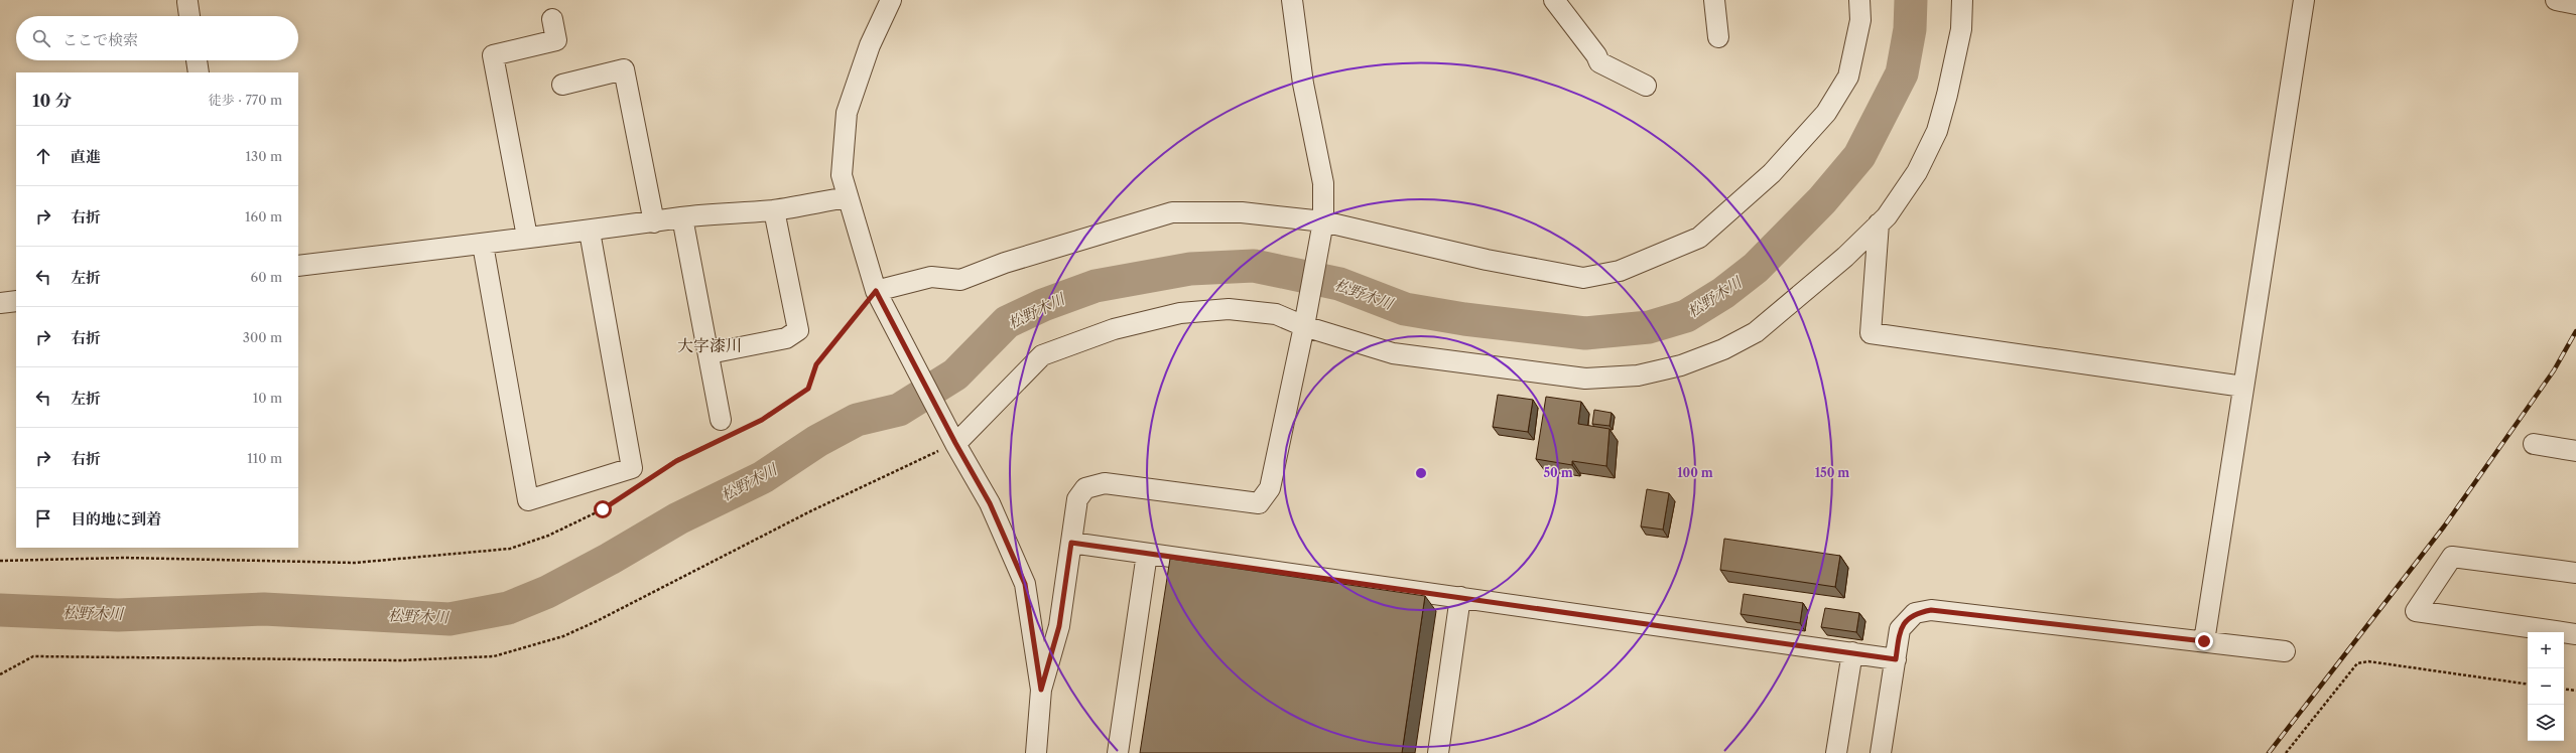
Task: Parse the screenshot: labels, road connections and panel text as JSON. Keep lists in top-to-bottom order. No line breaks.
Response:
{"districts":["大字漆川"],"water":["松野木川"],"page":{"search":"ここで検索","heading":["10 分","徒歩 · 770 m"],"list":[["直進","130 m"],["右折","160 m"],["左折","60 m"],["右折","300 m"],["左折","10 m"],["右折","110 m"],"目的地に到着"],"map_buttons":["+","−"]},"rings":["50 m","100 m","150 m"]}
